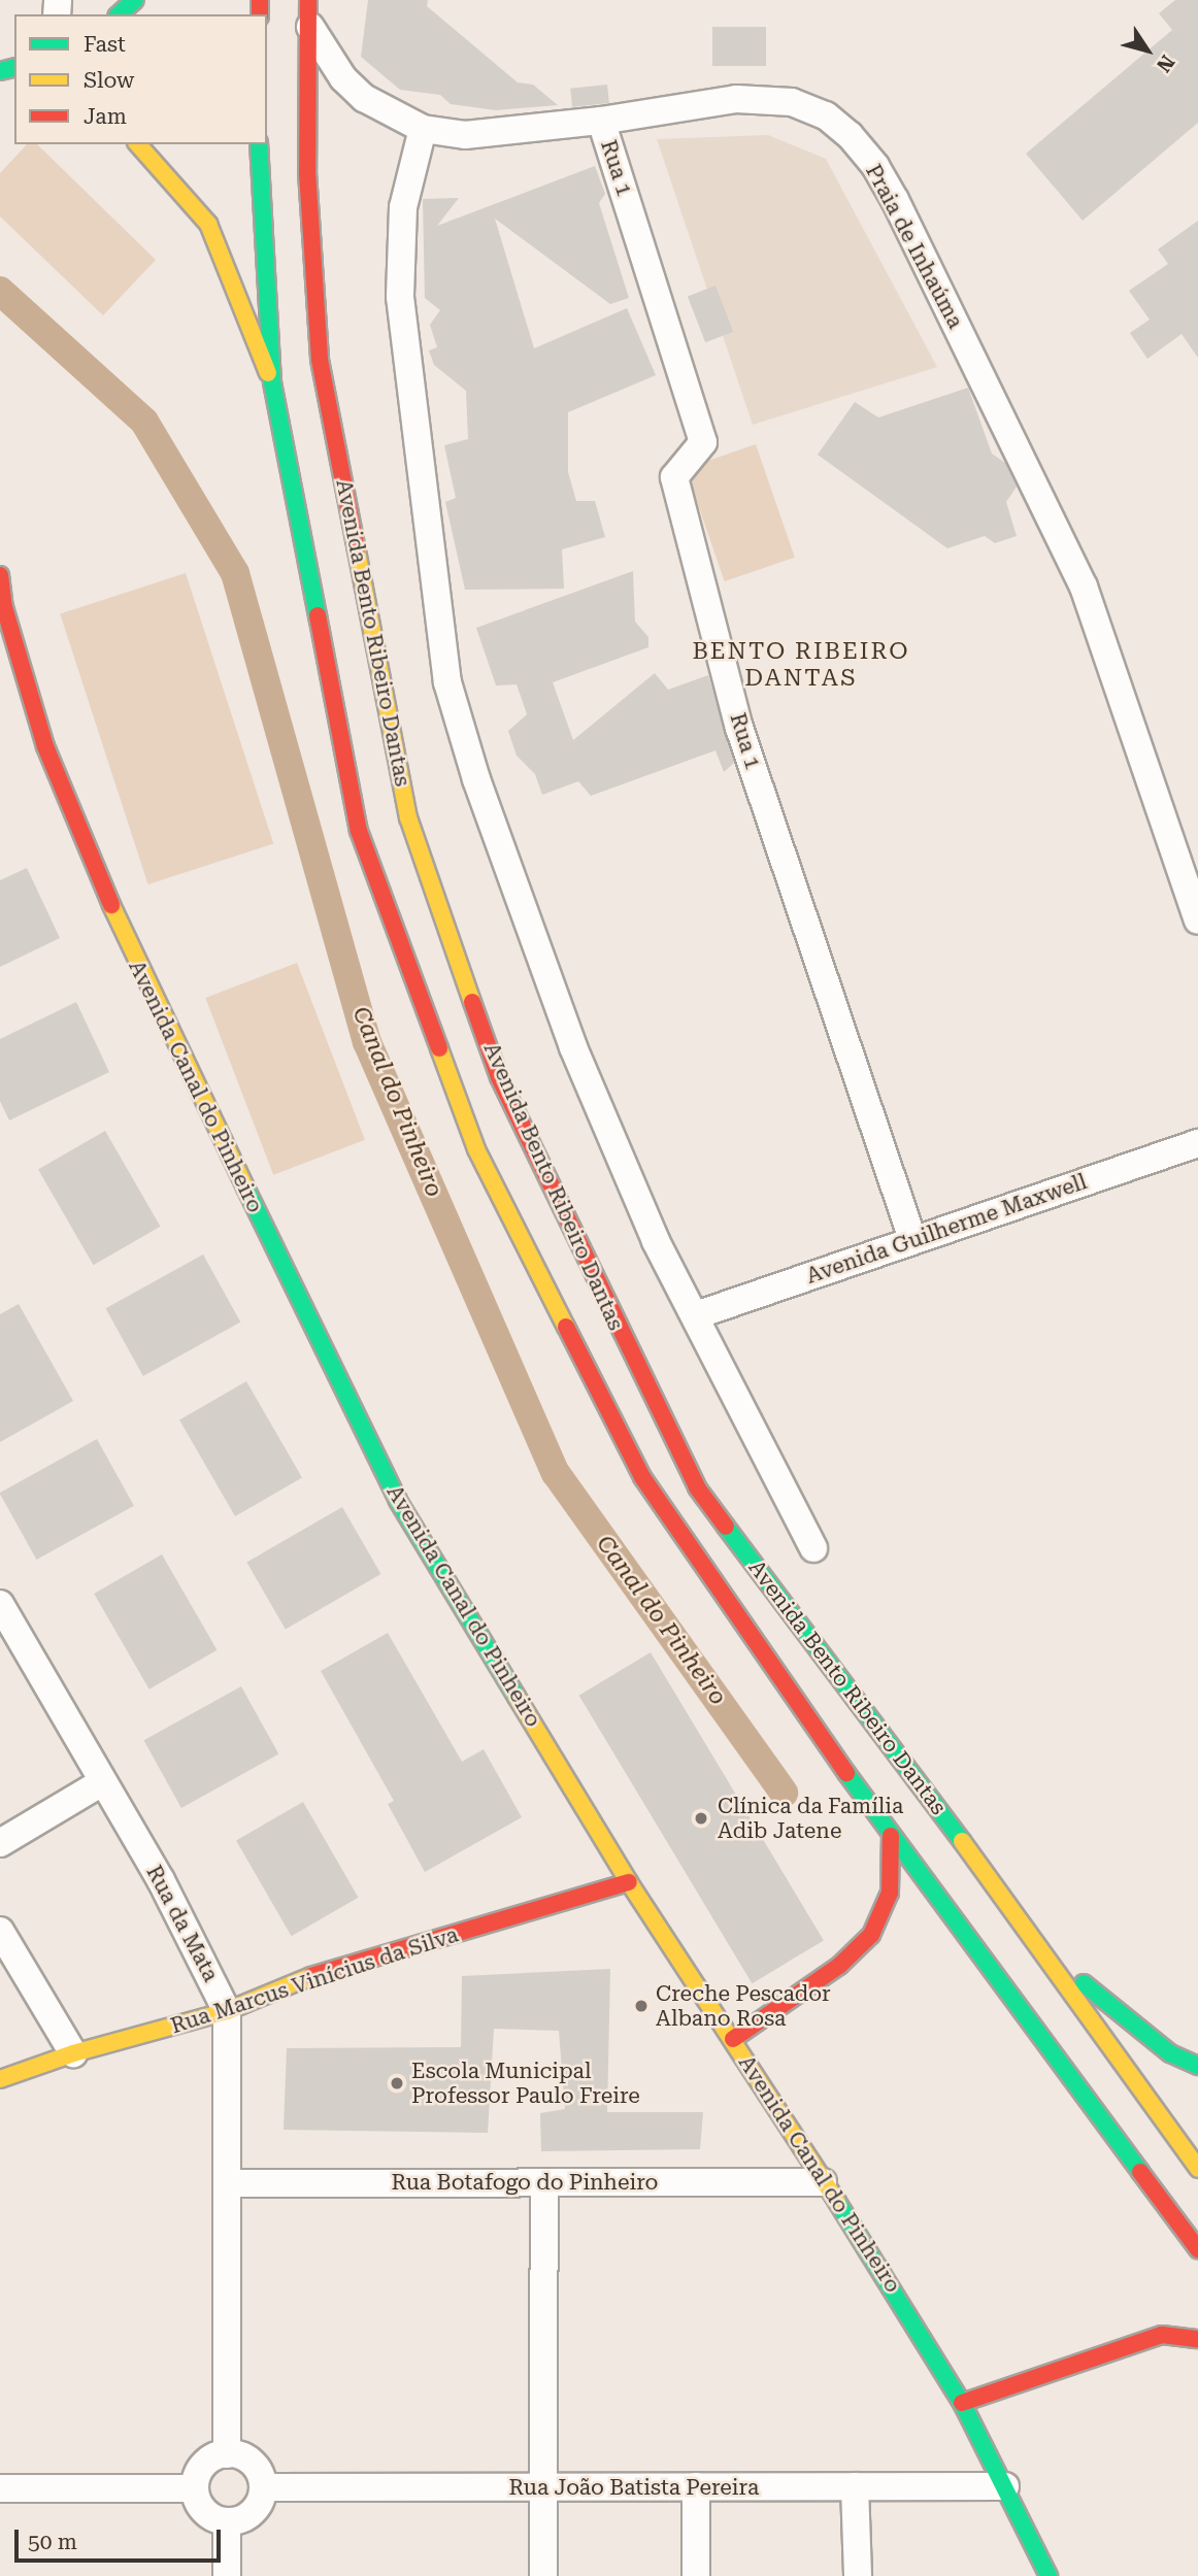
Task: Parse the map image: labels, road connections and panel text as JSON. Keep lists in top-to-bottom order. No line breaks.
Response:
{"streets":{"main road":["Avenida Bento Ribeiro Dantas","Avenida Canal do Pinheiro","Rua Marcus Vinícius da Silva"],"street":["Rua 1","Praia de Inhaúma","Avenida Guilherme Maxwell","Rua da Mata","Rua Botafogo do Pinheiro","Rua João Batista Pereira"]},"crossings":[["Rua 1","Praia de Inhaúma"],["Rua 1","Avenida Guilherme Maxwell"],["Praia de Inhaúma","Avenida Bento Ribeiro Dantas"],["Avenida Canal do Pinheiro","Rua Marcus Vinícius da Silva"],["Avenida Canal do Pinheiro","Rua Botafogo do Pinheiro"],["Avenida Canal do Pinheiro","Rua João Batista Pereira"],["Rua da Mata","Rua Marcus Vinícius da Silva"],["Rua da Mata","Rua Botafogo do Pinheiro"],["Rua da Mata","Rua João Batista Pereira"]],"districts":["BENTO RIBEIRO DANTAS"],"water":["Canal do Pinheiro"],"places":["Clínica da Família Adib Jatene","Creche Pescador Albano Rosa","Escola Municipal Professor Paulo Freire"],"legend":["Fast","Slow","Jam"],"scale_bar":"50 m","north":"bottom right"}
